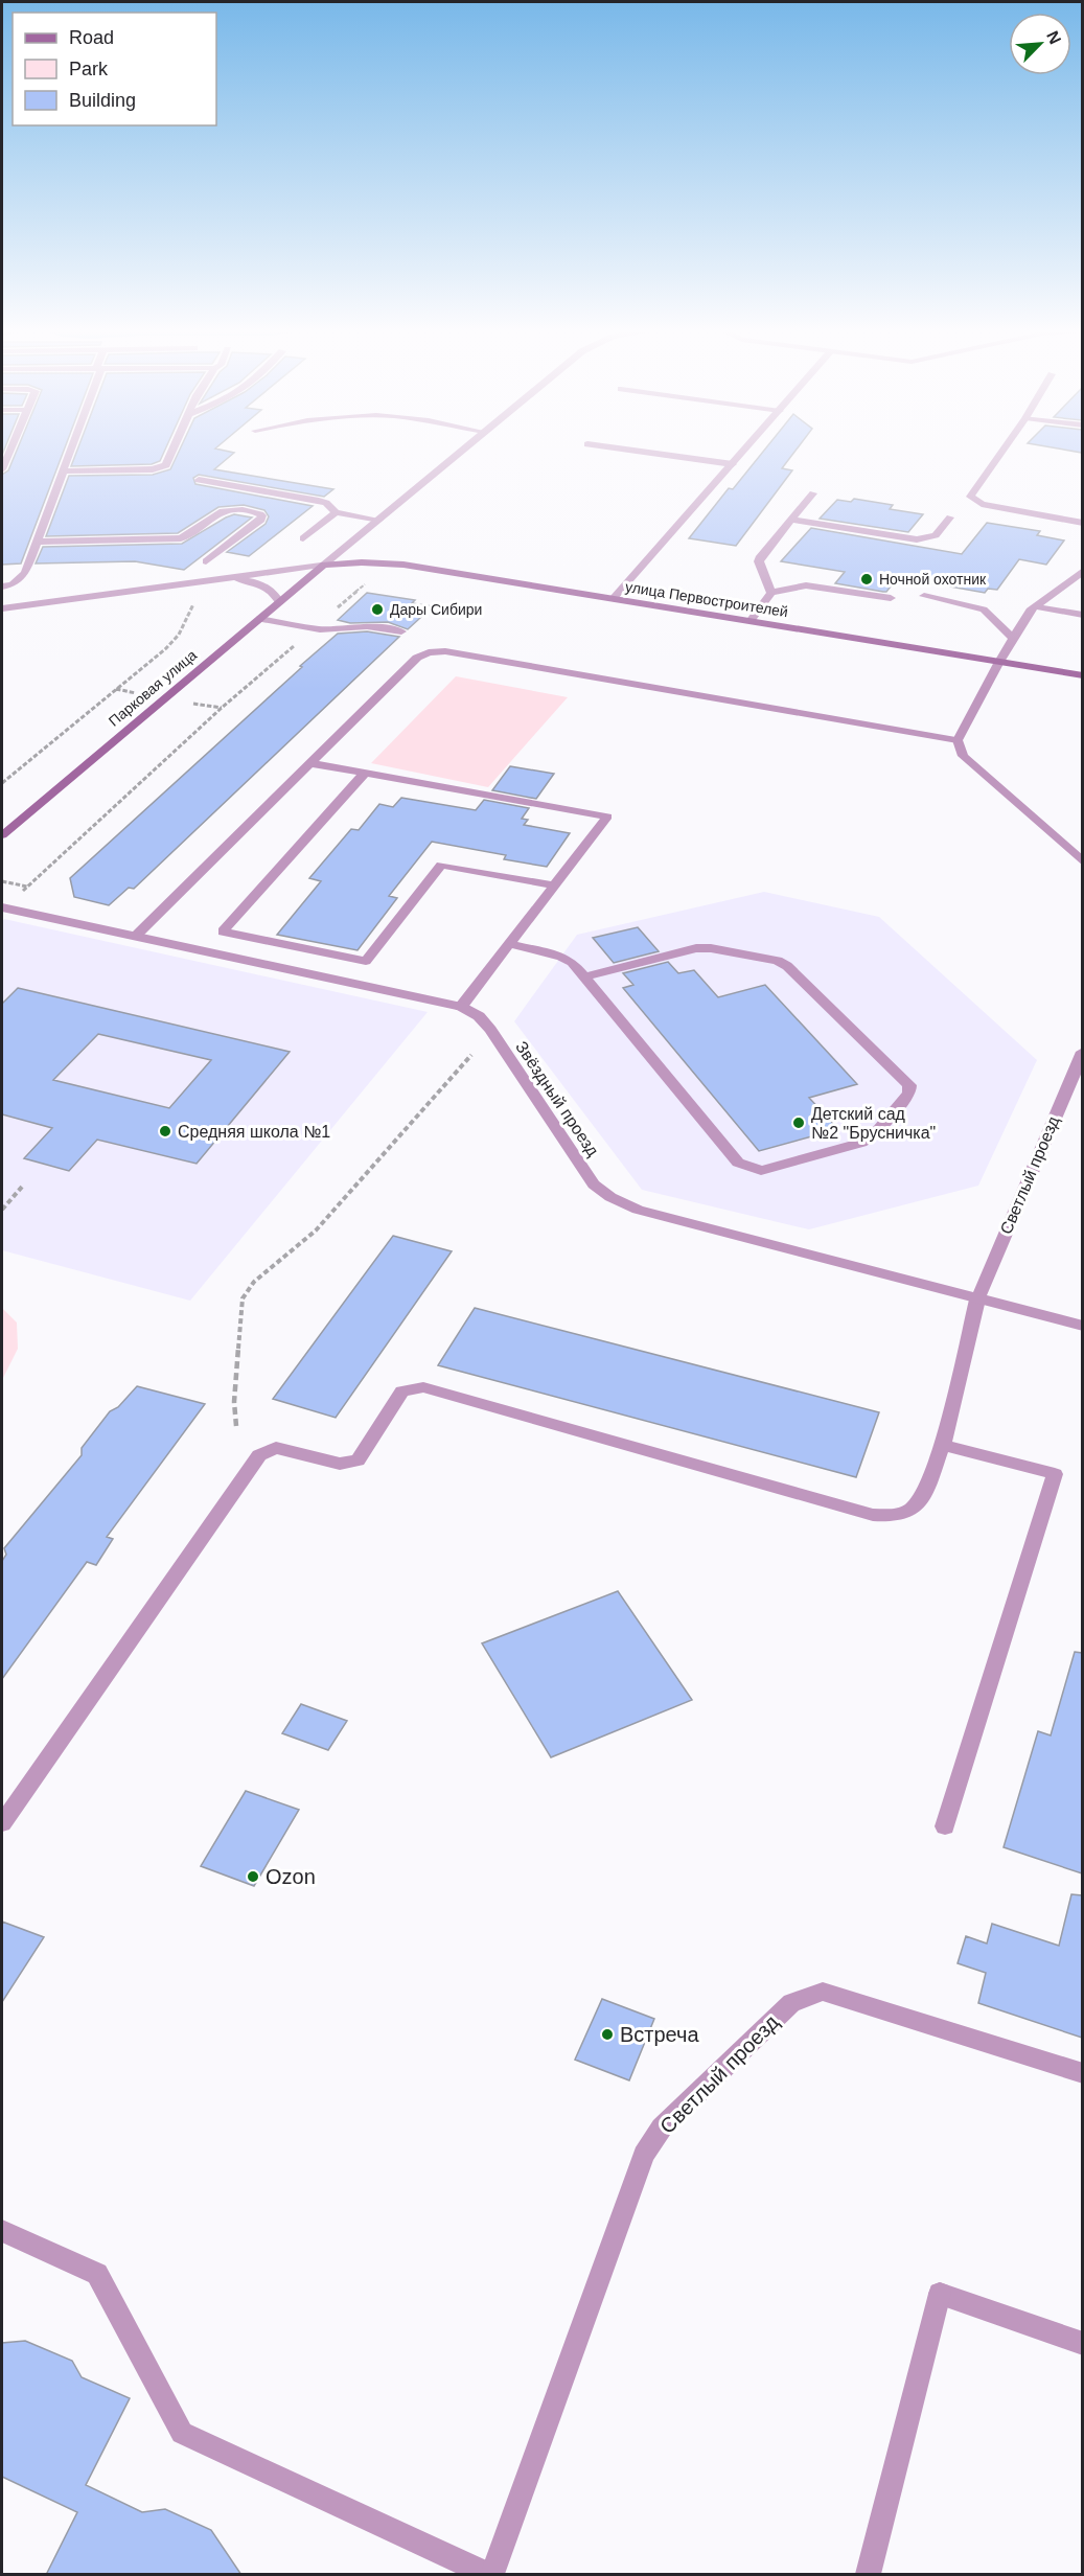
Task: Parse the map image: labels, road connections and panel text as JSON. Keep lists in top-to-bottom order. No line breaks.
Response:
{"streets":{"street":["улица Первостроителей","Парковая улица","Звёздный проезд","Светлый проезд"]},"crossings":[["улица Первостроителей","Парковая улица"],["Звёздный проезд","Светлый проезд"]],"places":["Ночной охотник","Дары Сибири","Детский сад №2 \"Брусничка\"","Средняя школа №1","Ozon","Встреча"],"legend":["Road","Park","Building"],"north":"top right"}
